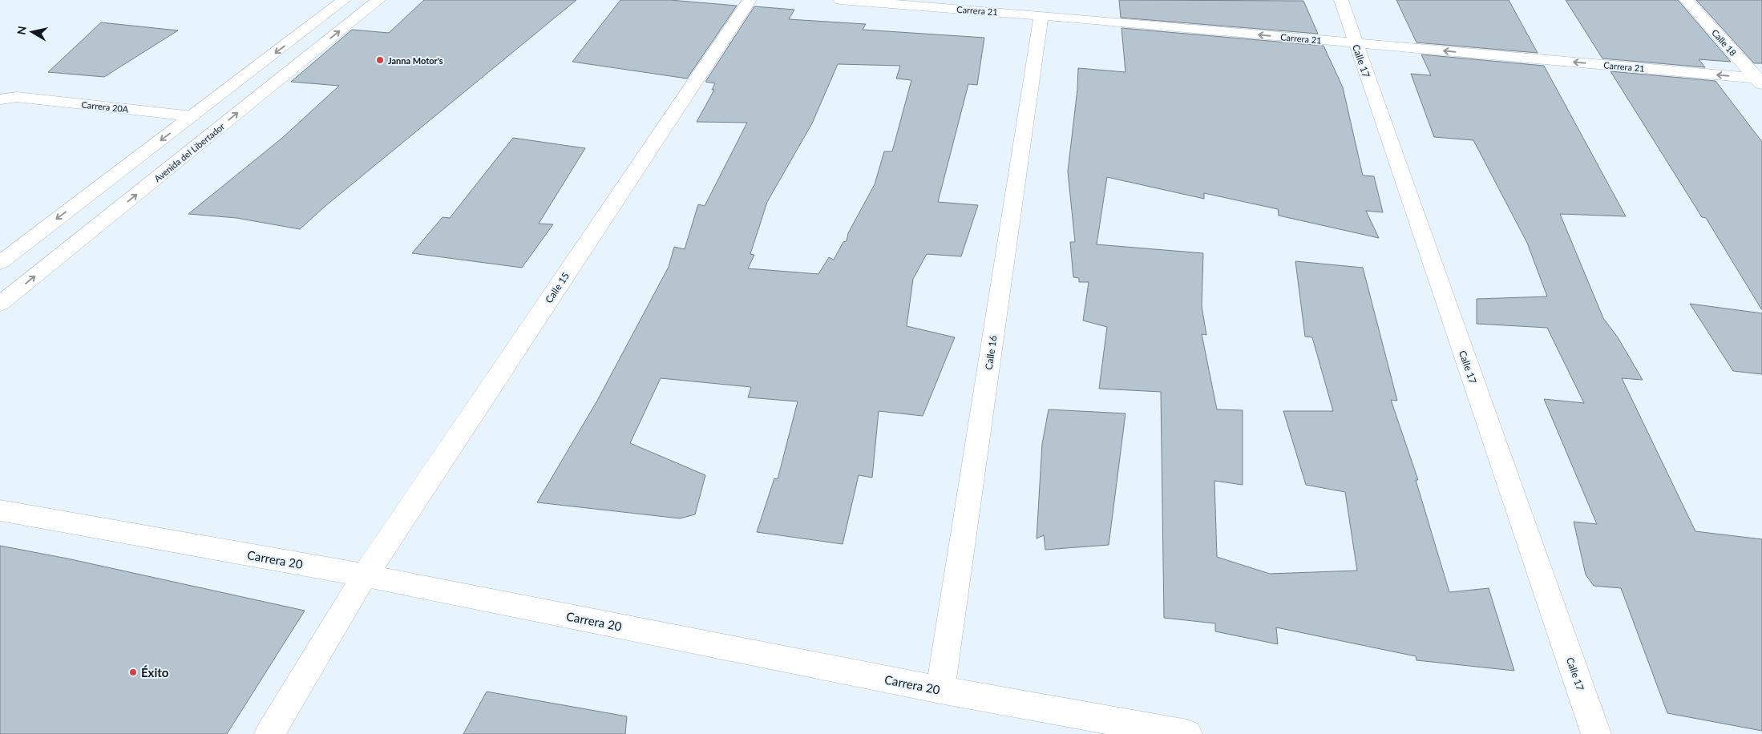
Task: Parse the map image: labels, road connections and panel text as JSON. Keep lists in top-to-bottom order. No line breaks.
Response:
{"streets":{"street":["Carrera 21","Calle 18","Calle 17","Carrera 20A","Avenida del Libertador","Calle 15","Calle 16","Carrera 20"]},"crossings":[["Carrera 21","Calle 18"],["Carrera 21","Calle 17"],["Carrera 21","Calle 16"],["Calle 15","Carrera 20"],["Calle 16","Carrera 20"]],"one_way":["Carrera 21"],"places":["Janna Motor's","Éxito"],"north":"left"}
